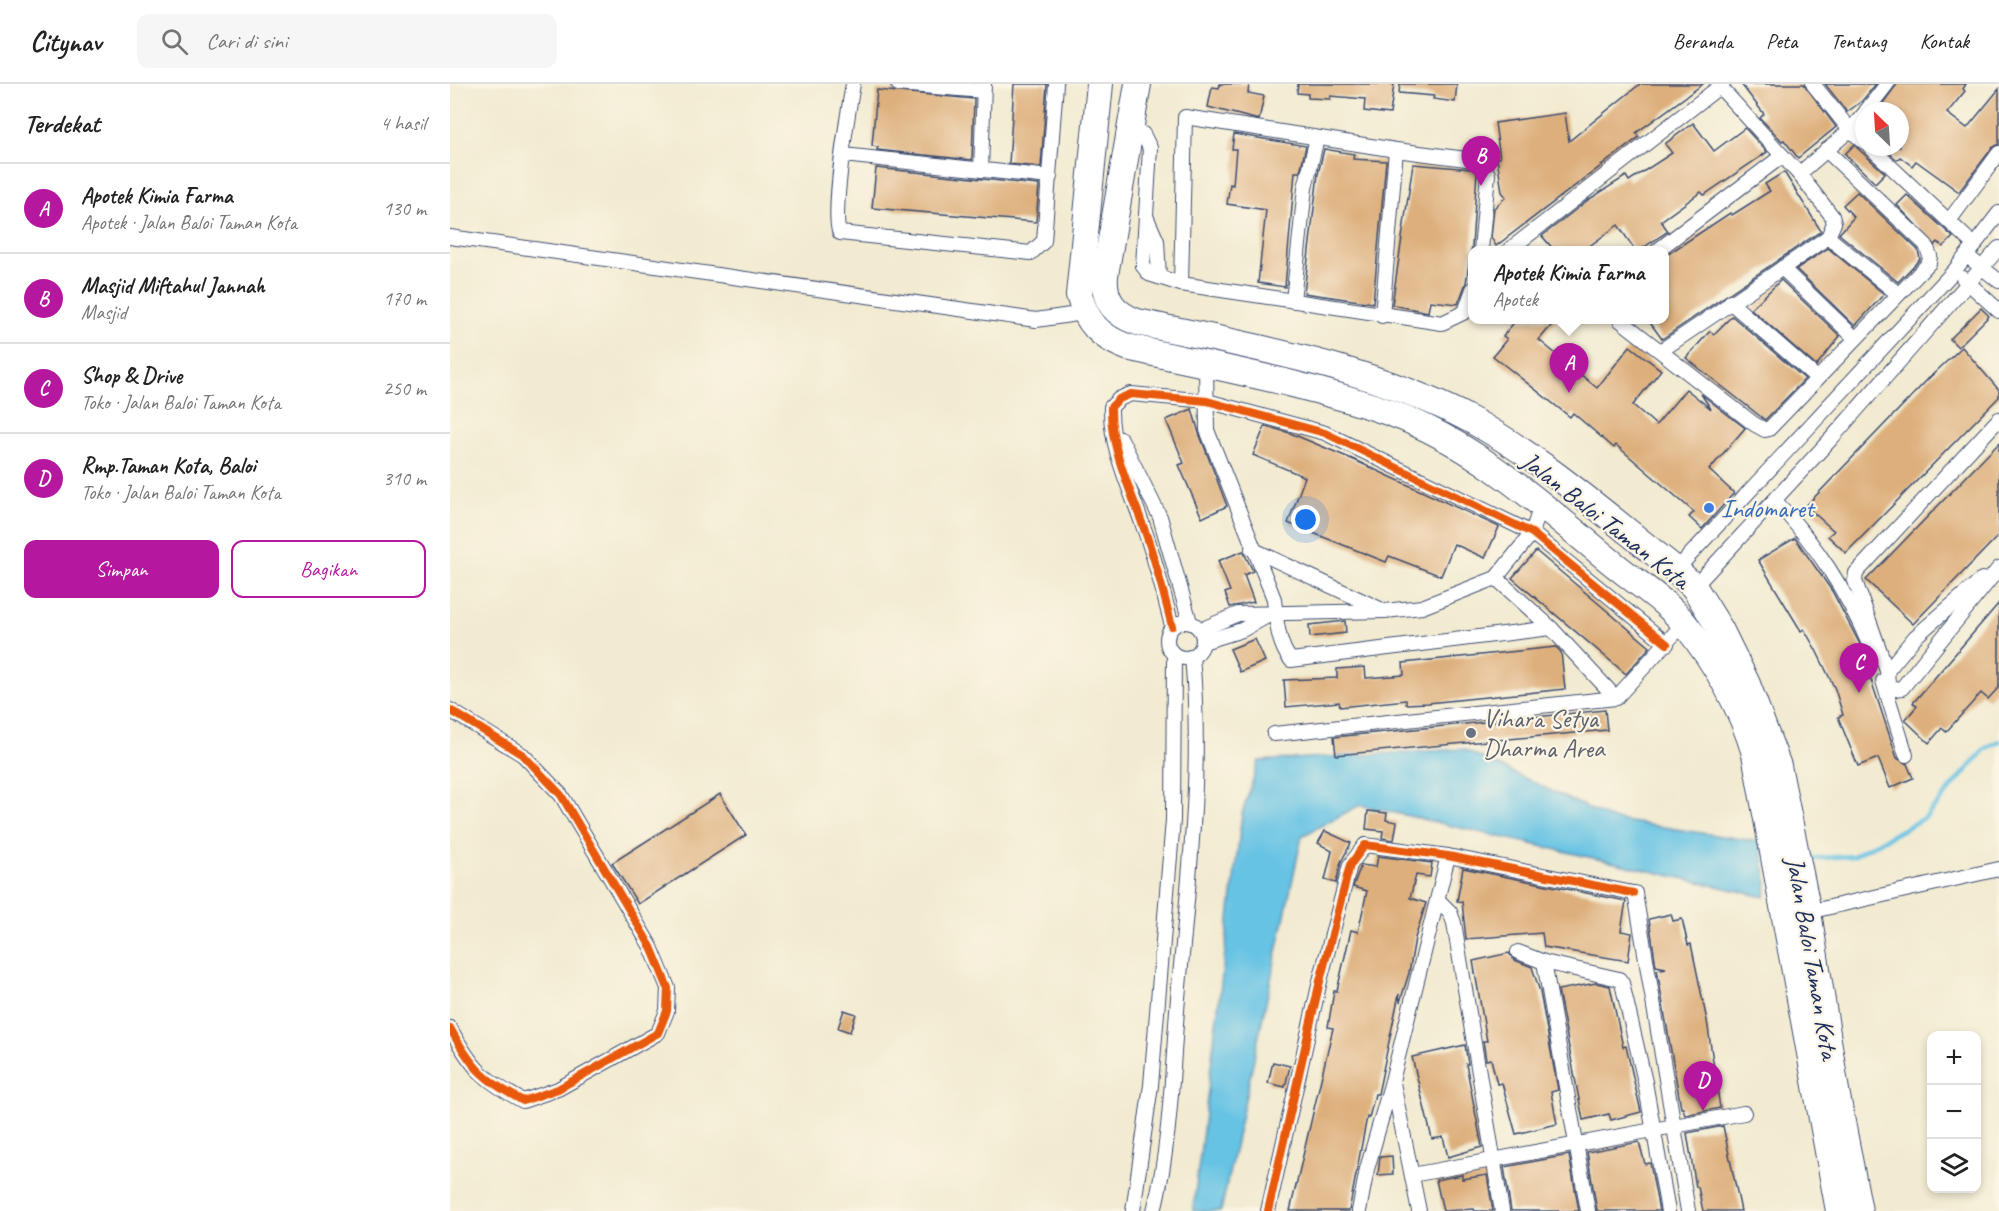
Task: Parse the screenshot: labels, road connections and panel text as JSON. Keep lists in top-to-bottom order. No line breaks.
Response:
{"streets":{"highway":["Jalan Baloi Taman Kota"]},"places":["Indomaret","Vihara Setya Dharma Area"],"north":"top left","page":{"header":"Citynav","search":"Cari di sini","nav":["Beranda","Peta","Tentang","Kontak"],"heading":["Terdekat","4 hasil"],"pins":["B","A","C","D"],"list":[{"mark":"A","name":"Apotek Kimia Farma","note":"Apotek · Jalan Baloi Taman Kota","value":"130 m"},{"mark":"B","name":"Masjid Miftahul Jannah","note":"Masjid","value":"170 m"},{"mark":"C","name":"Shop & Drive","note":"Toko · Jalan Baloi Taman Kota","value":"250 m"},{"mark":"D","name":"Rmp.Taman Kota, Baloi","note":"Toko · Jalan Baloi Taman Kota","value":"310 m"}],"popup":["Apotek Kimia Farma","Apotek"],"buttons":["Simpan","Bagikan"],"map_buttons":["+","−"]}}
